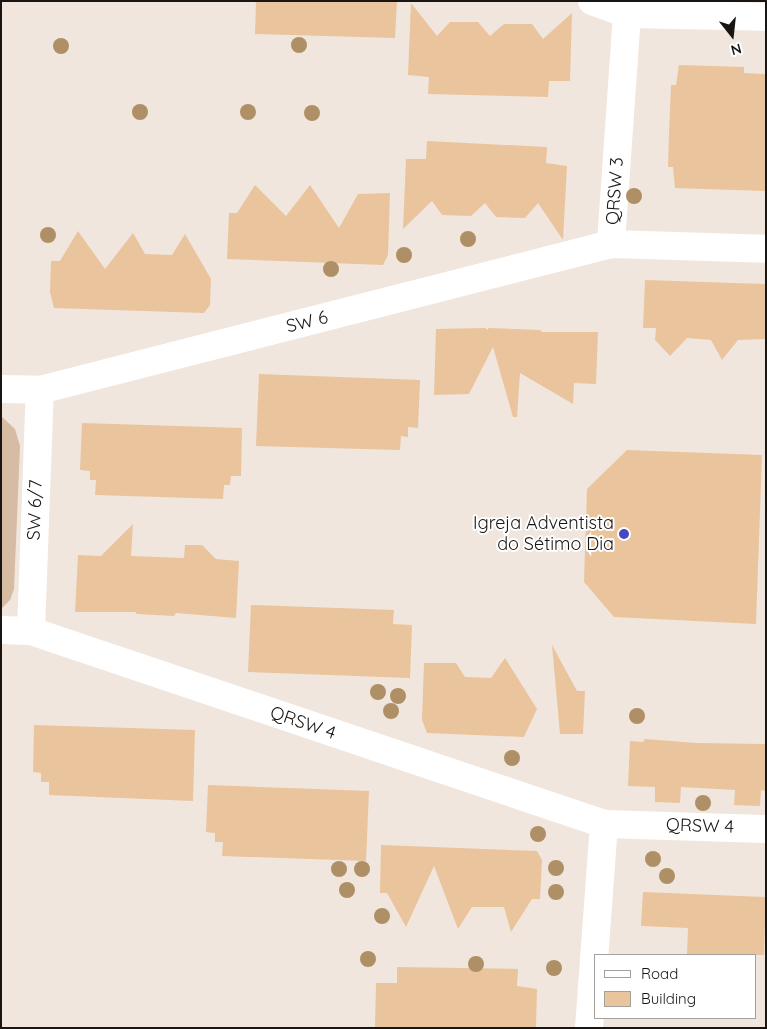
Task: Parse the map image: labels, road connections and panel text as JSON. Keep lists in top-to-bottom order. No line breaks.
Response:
{"streets":{"street":["QRSW 3","SW 6","SW 6/7","QRSW 4"]},"crossings":[["QRSW 3","SW 6"],["SW 6","SW 6/7"],["SW 6/7","QRSW 4"]],"places":["Igreja Adventista do Sétimo Dia"],"legend":["Road","Building"],"north":"bottom"}
